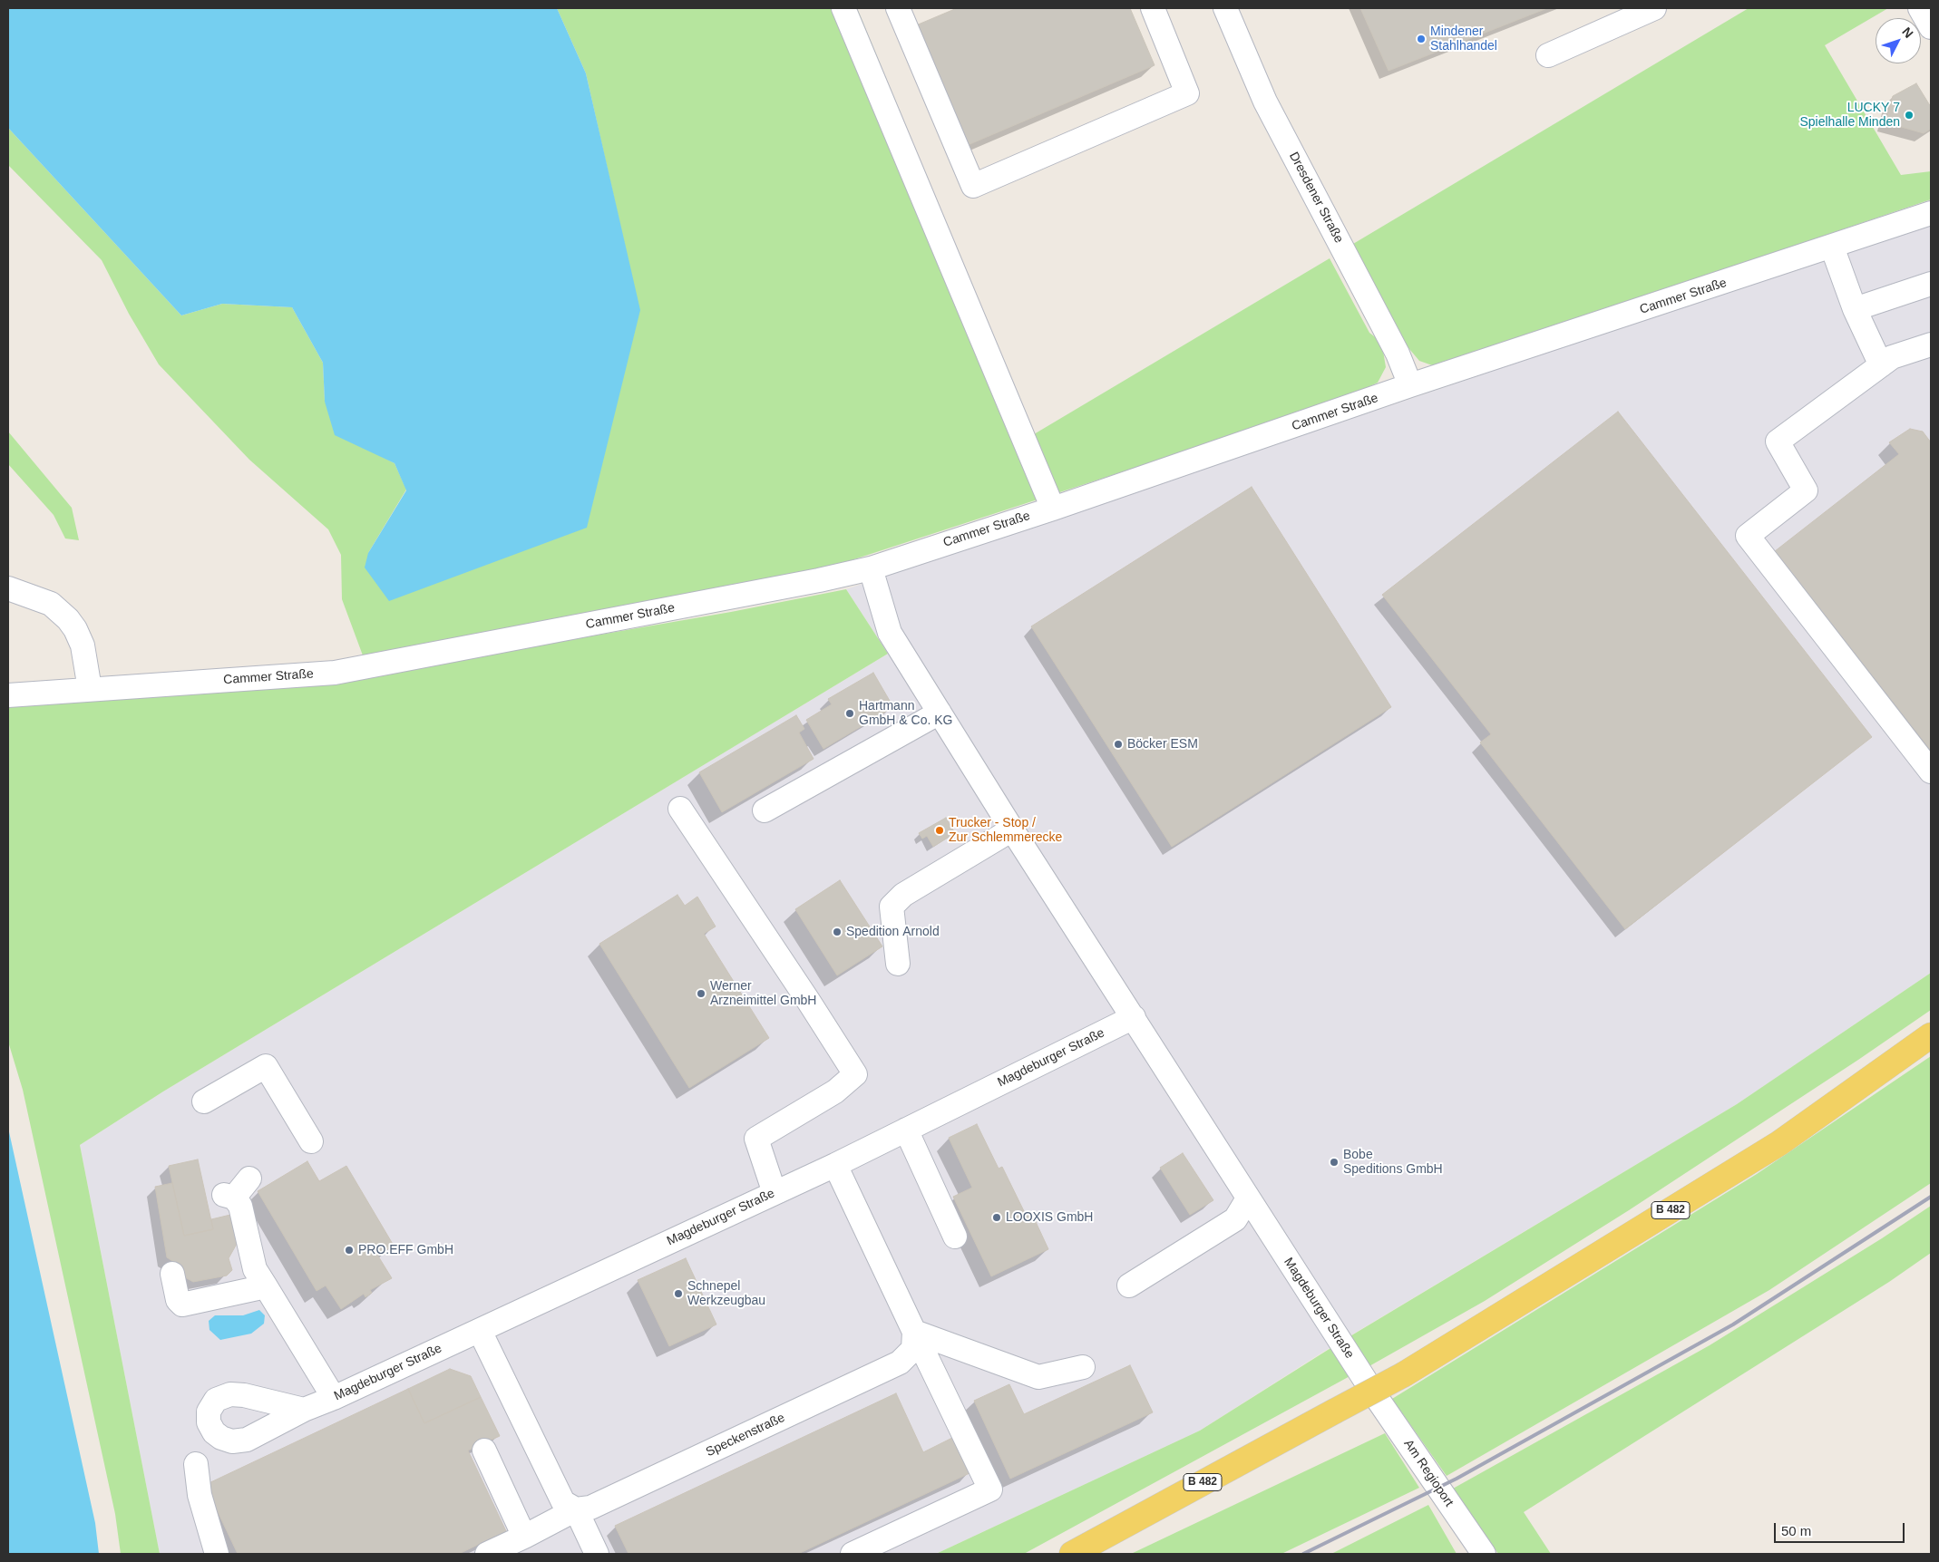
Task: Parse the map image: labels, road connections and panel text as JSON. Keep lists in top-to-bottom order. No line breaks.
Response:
{"streets":{"main road":["B 482"],"street":["Dresdener Straße","Cammer Straße","Magdeburger Straße","Speckenstraße","Am Regioport"]},"crossings":[["Dresdener Straße","Cammer Straße"],["Cammer Straße","Magdeburger Straße"],["Magdeburger Straße","Am Regioport"]],"places":["Mindener Stahlhandel","LUCKY 7 Spielhalle Minden","Hartmann GmbH & Co. KG","Böcker ESM","Trucker - Stop / Zur Schlemmerecke","Spedition Arnold","Werner Arzneimittel GmbH","Bobe Speditions GmbH","LOOXIS GmbH","PRO.EFF GmbH","Schnepel Werkzeugbau"],"scale_bar":"50 m","north":"top right"}
